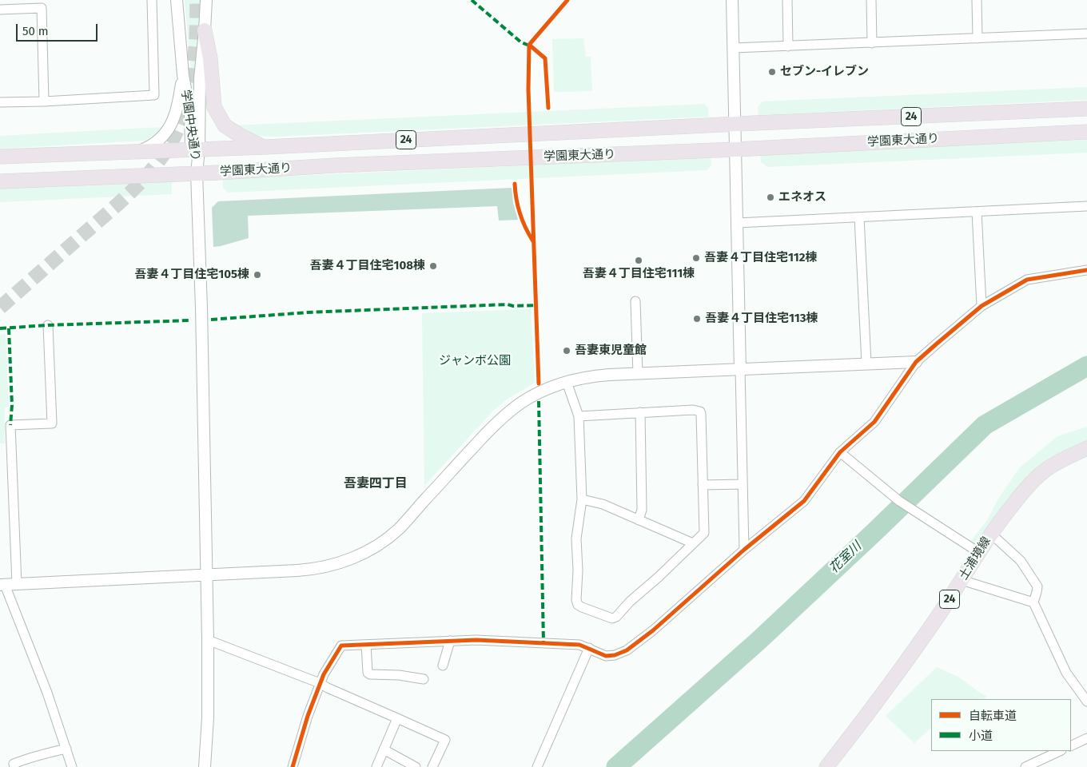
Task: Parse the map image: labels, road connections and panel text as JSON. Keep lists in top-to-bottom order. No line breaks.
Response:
{"streets":{"main road":["24","学園東大通り","土浦境線"],"street":["学園中央通り"]},"crossings":[["学園中央通り","学園東大通り"]],"districts":["吾妻四丁目"],"water":["花室川"],"parks":["ジャンボ公園"],"places":["セブン-イレブン","エネオス","吾妻４丁目住宅112棟","吾妻４丁目住宅111棟","吾妻４丁目住宅108棟","吾妻４丁目住宅105棟","吾妻４丁目住宅113棟","吾妻東児童館"],"legend":["自転車道","小道"],"scale_bar":"50 m"}
